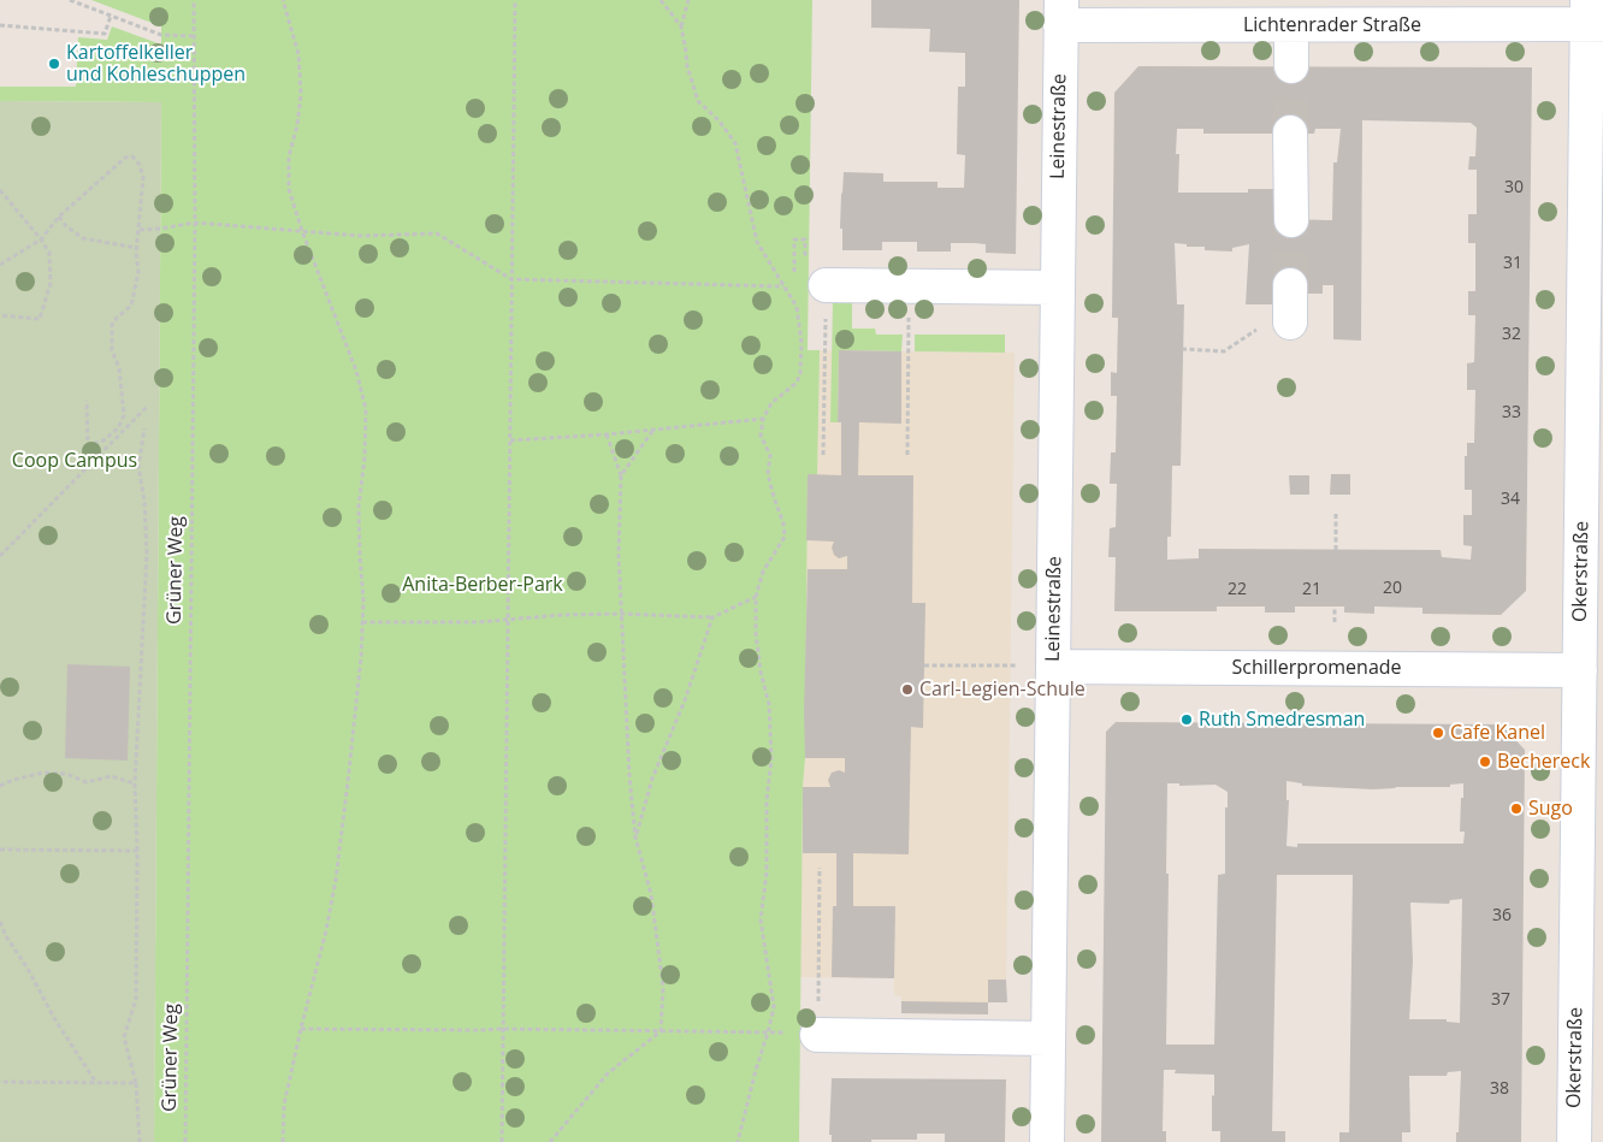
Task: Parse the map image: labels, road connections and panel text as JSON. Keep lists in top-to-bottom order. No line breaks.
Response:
{"streets":{"street":["Lichtenrader Straße","Leinestraße","Okerstraße","Schillerpromenade"],"path":["Grüner Weg"]},"crossings":[["Lichtenrader Straße","Leinestraße"],["Lichtenrader Straße","Okerstraße"],["Leinestraße","Schillerpromenade"],["Okerstraße","Schillerpromenade"]],"parks":["Coop Campus","Anita-Berber-Park"],"places":["Kartoffelkeller und Kohleschuppen","Carl-Legien-Schule","Ruth Smedresman","Cafe Kanel","Bechereck","Sugo"],"house_numbers":["30","31","32","33","34","20","22","21","36","37","38"]}
